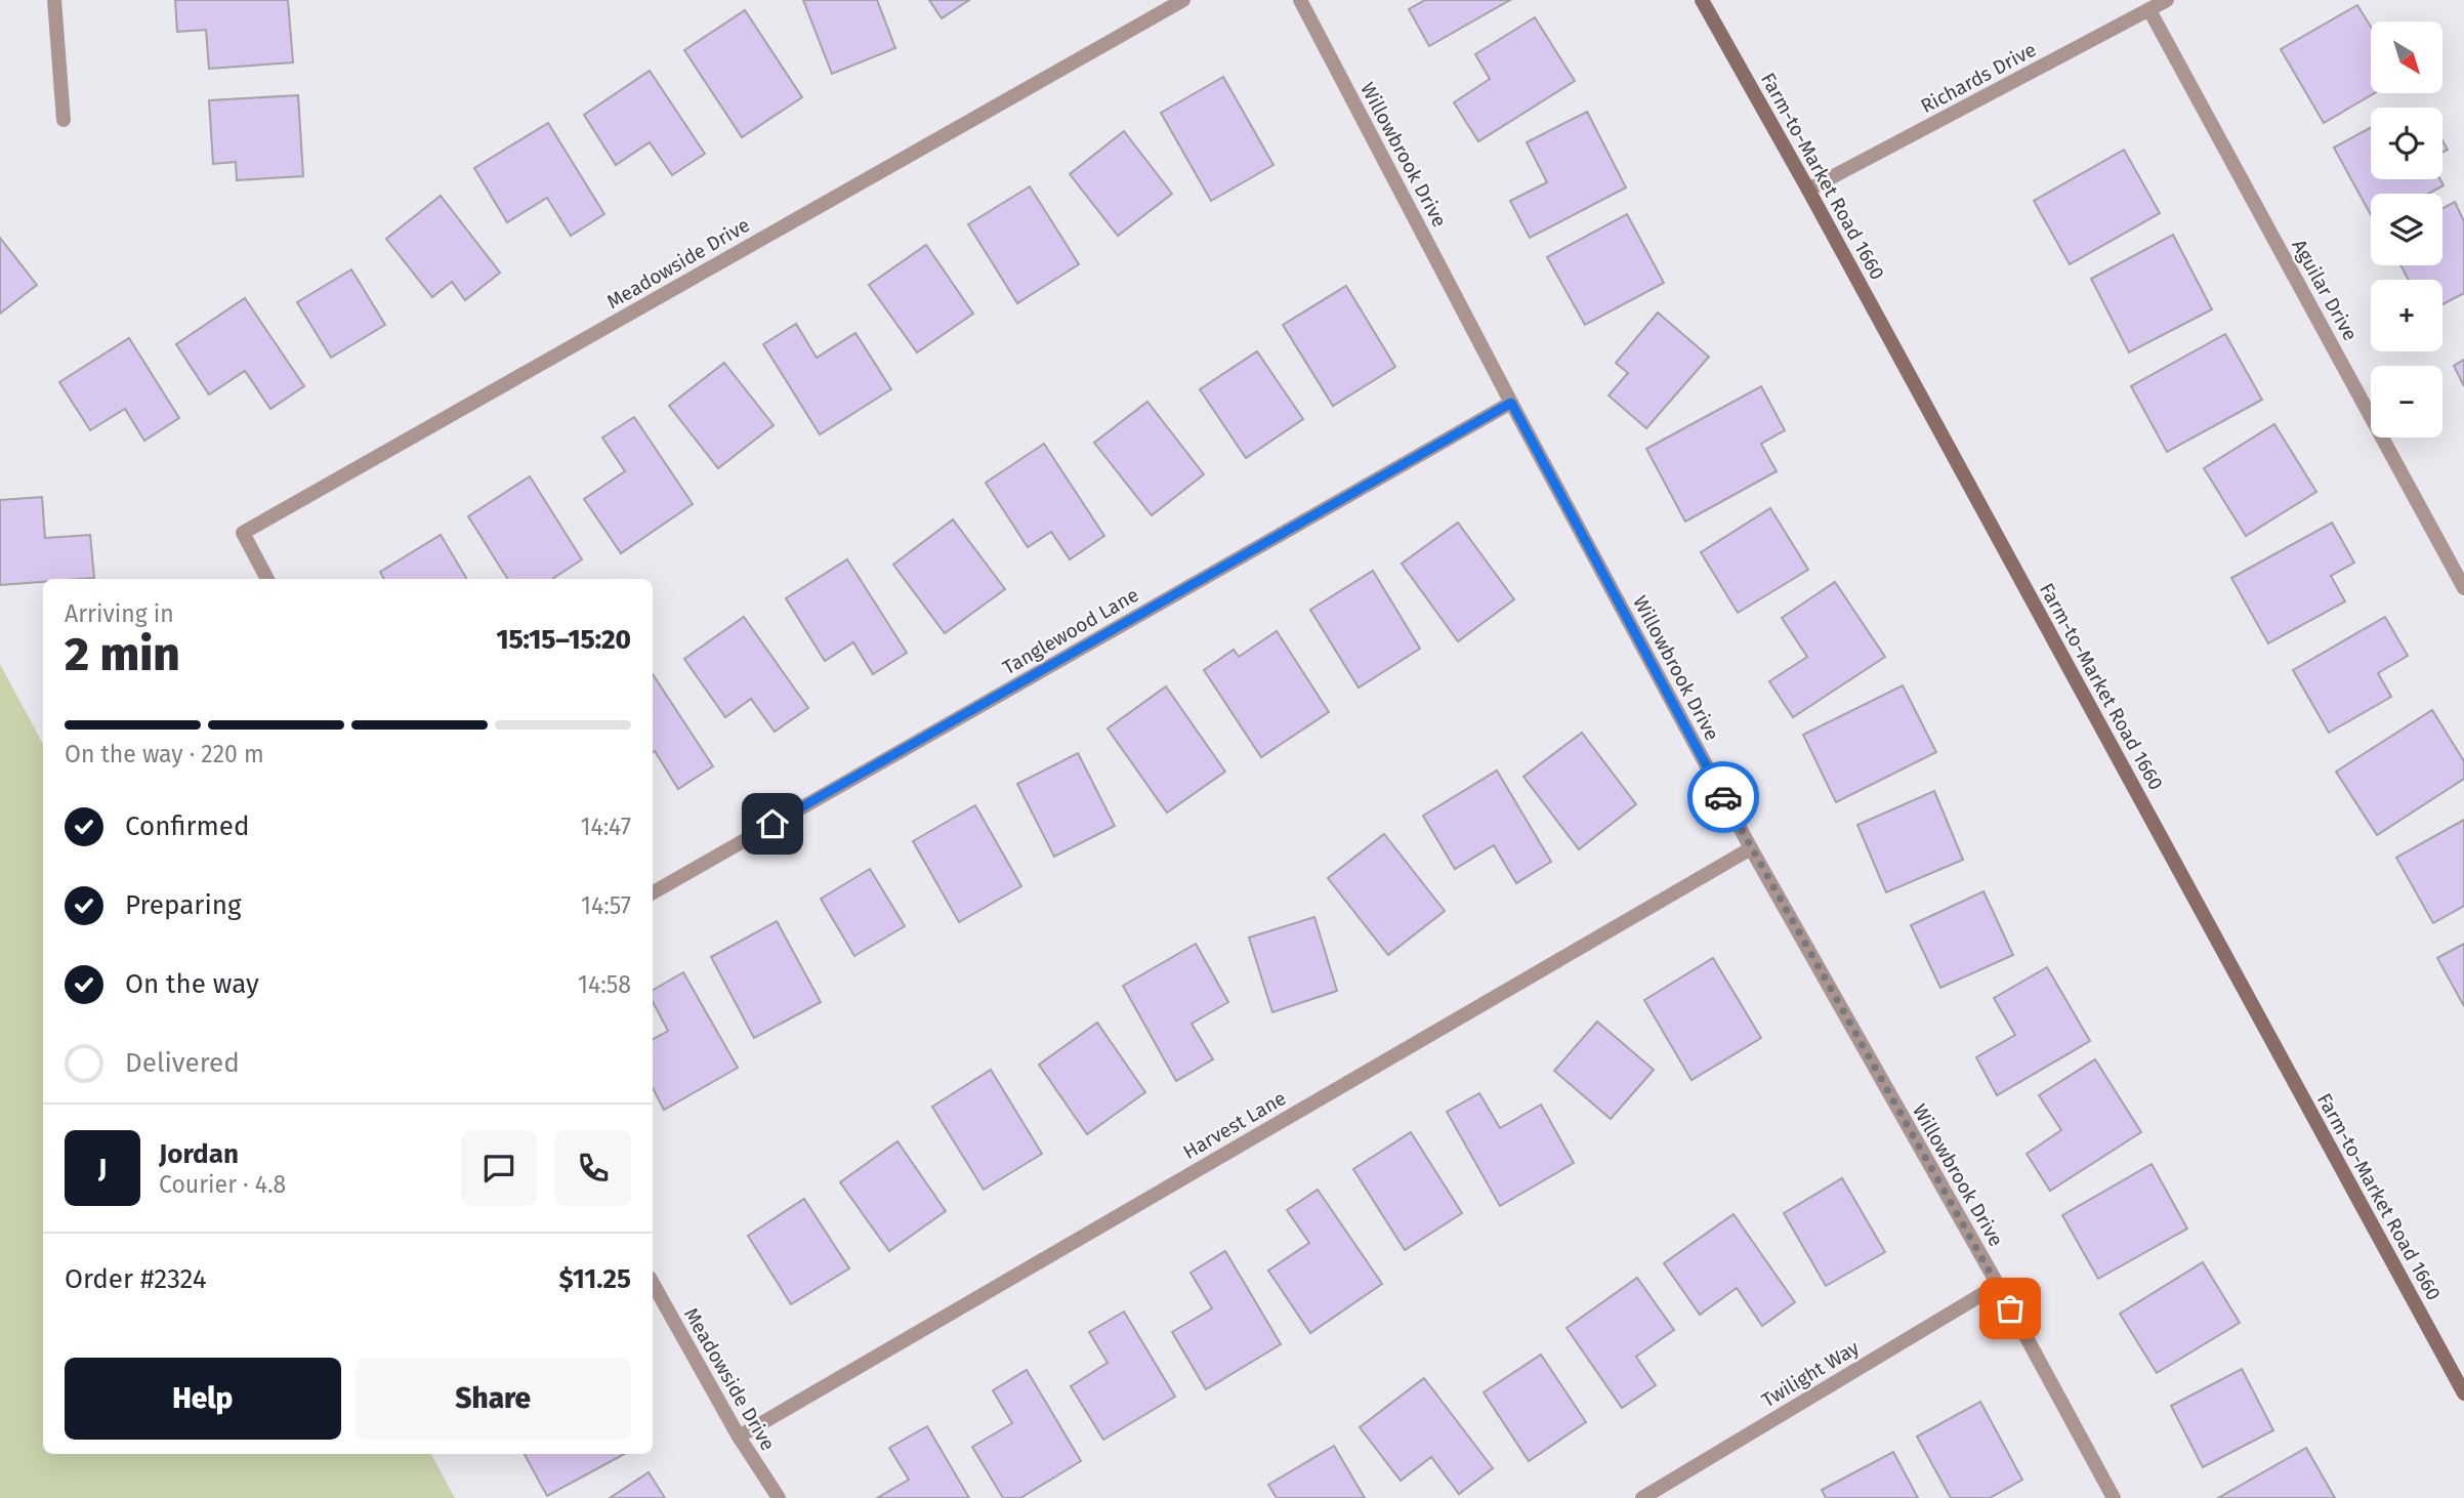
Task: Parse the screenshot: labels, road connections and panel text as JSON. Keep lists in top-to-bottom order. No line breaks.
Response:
{"streets":{"main road":["Farm-to-Market Road 1660"],"street":["Richards Drive","Willowbrook Drive","Meadowside Drive","Aguilar Drive","Tanglewood Lane","Harvest Lane","Twilight Way"]},"crossings":[["Richards Drive","Farm-to-Market Road 1660"],["Richards Drive","Aguilar Drive"],["Willowbrook Drive","Tanglewood Lane"],["Willowbrook Drive","Harvest Lane"],["Willowbrook Drive","Twilight Way"],["Meadowside Drive","Harvest Lane"]],"north":"bottom right","page":{"map_buttons":["+","−"],"heading":["2 min","Arriving in","15:15–15:20"],"panel":["Jordan","Courier · 4.8","Order #2324","$11.25"],"bar":"On the way · 220 m","list":[["Confirmed","14:47"],["Preparing","14:57"],["On the way","14:58"],"Delivered"],"round":"J","buttons":["Help","Share"]}}
